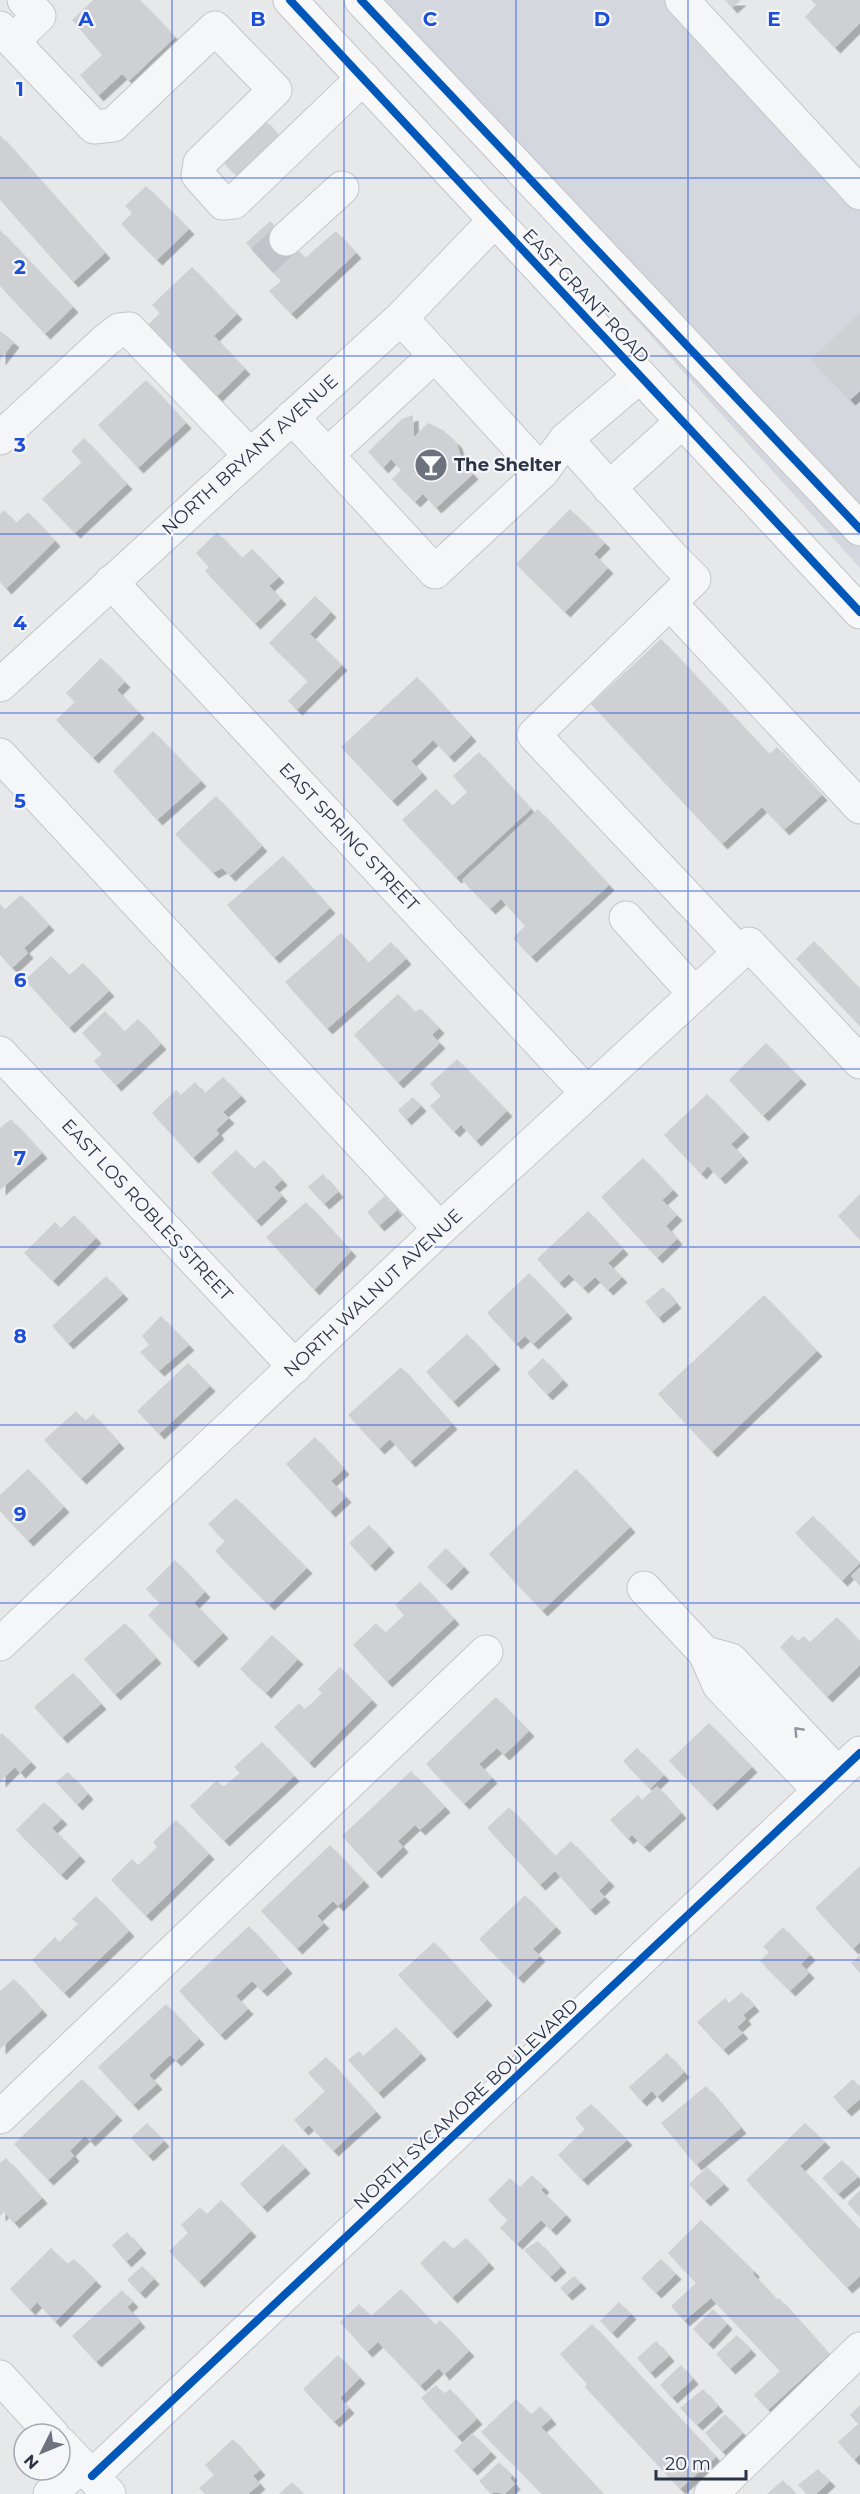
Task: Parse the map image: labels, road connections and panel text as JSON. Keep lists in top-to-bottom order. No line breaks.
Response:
{"streets":{"main road":["EAST GRANT ROAD"],"street":["NORTH BRYANT AVENUE","EAST SPRING STREET","EAST LOS ROBLES STREET","NORTH WALNUT AVENUE","NORTH SYCAMORE BOULEVARD"]},"crossings":[["EAST GRANT ROAD","NORTH BRYANT AVENUE"],["NORTH BRYANT AVENUE","EAST SPRING STREET"],["EAST SPRING STREET","NORTH WALNUT AVENUE"],["EAST LOS ROBLES STREET","NORTH WALNUT AVENUE"]],"places":{"bar":["The Shelter"]},"scale_bar":"20 m","north":"bottom left","grid":{"columns":["A","B","C","D","E"],"rows":["1","2","3","4","5","6","7","8","9"]}}
